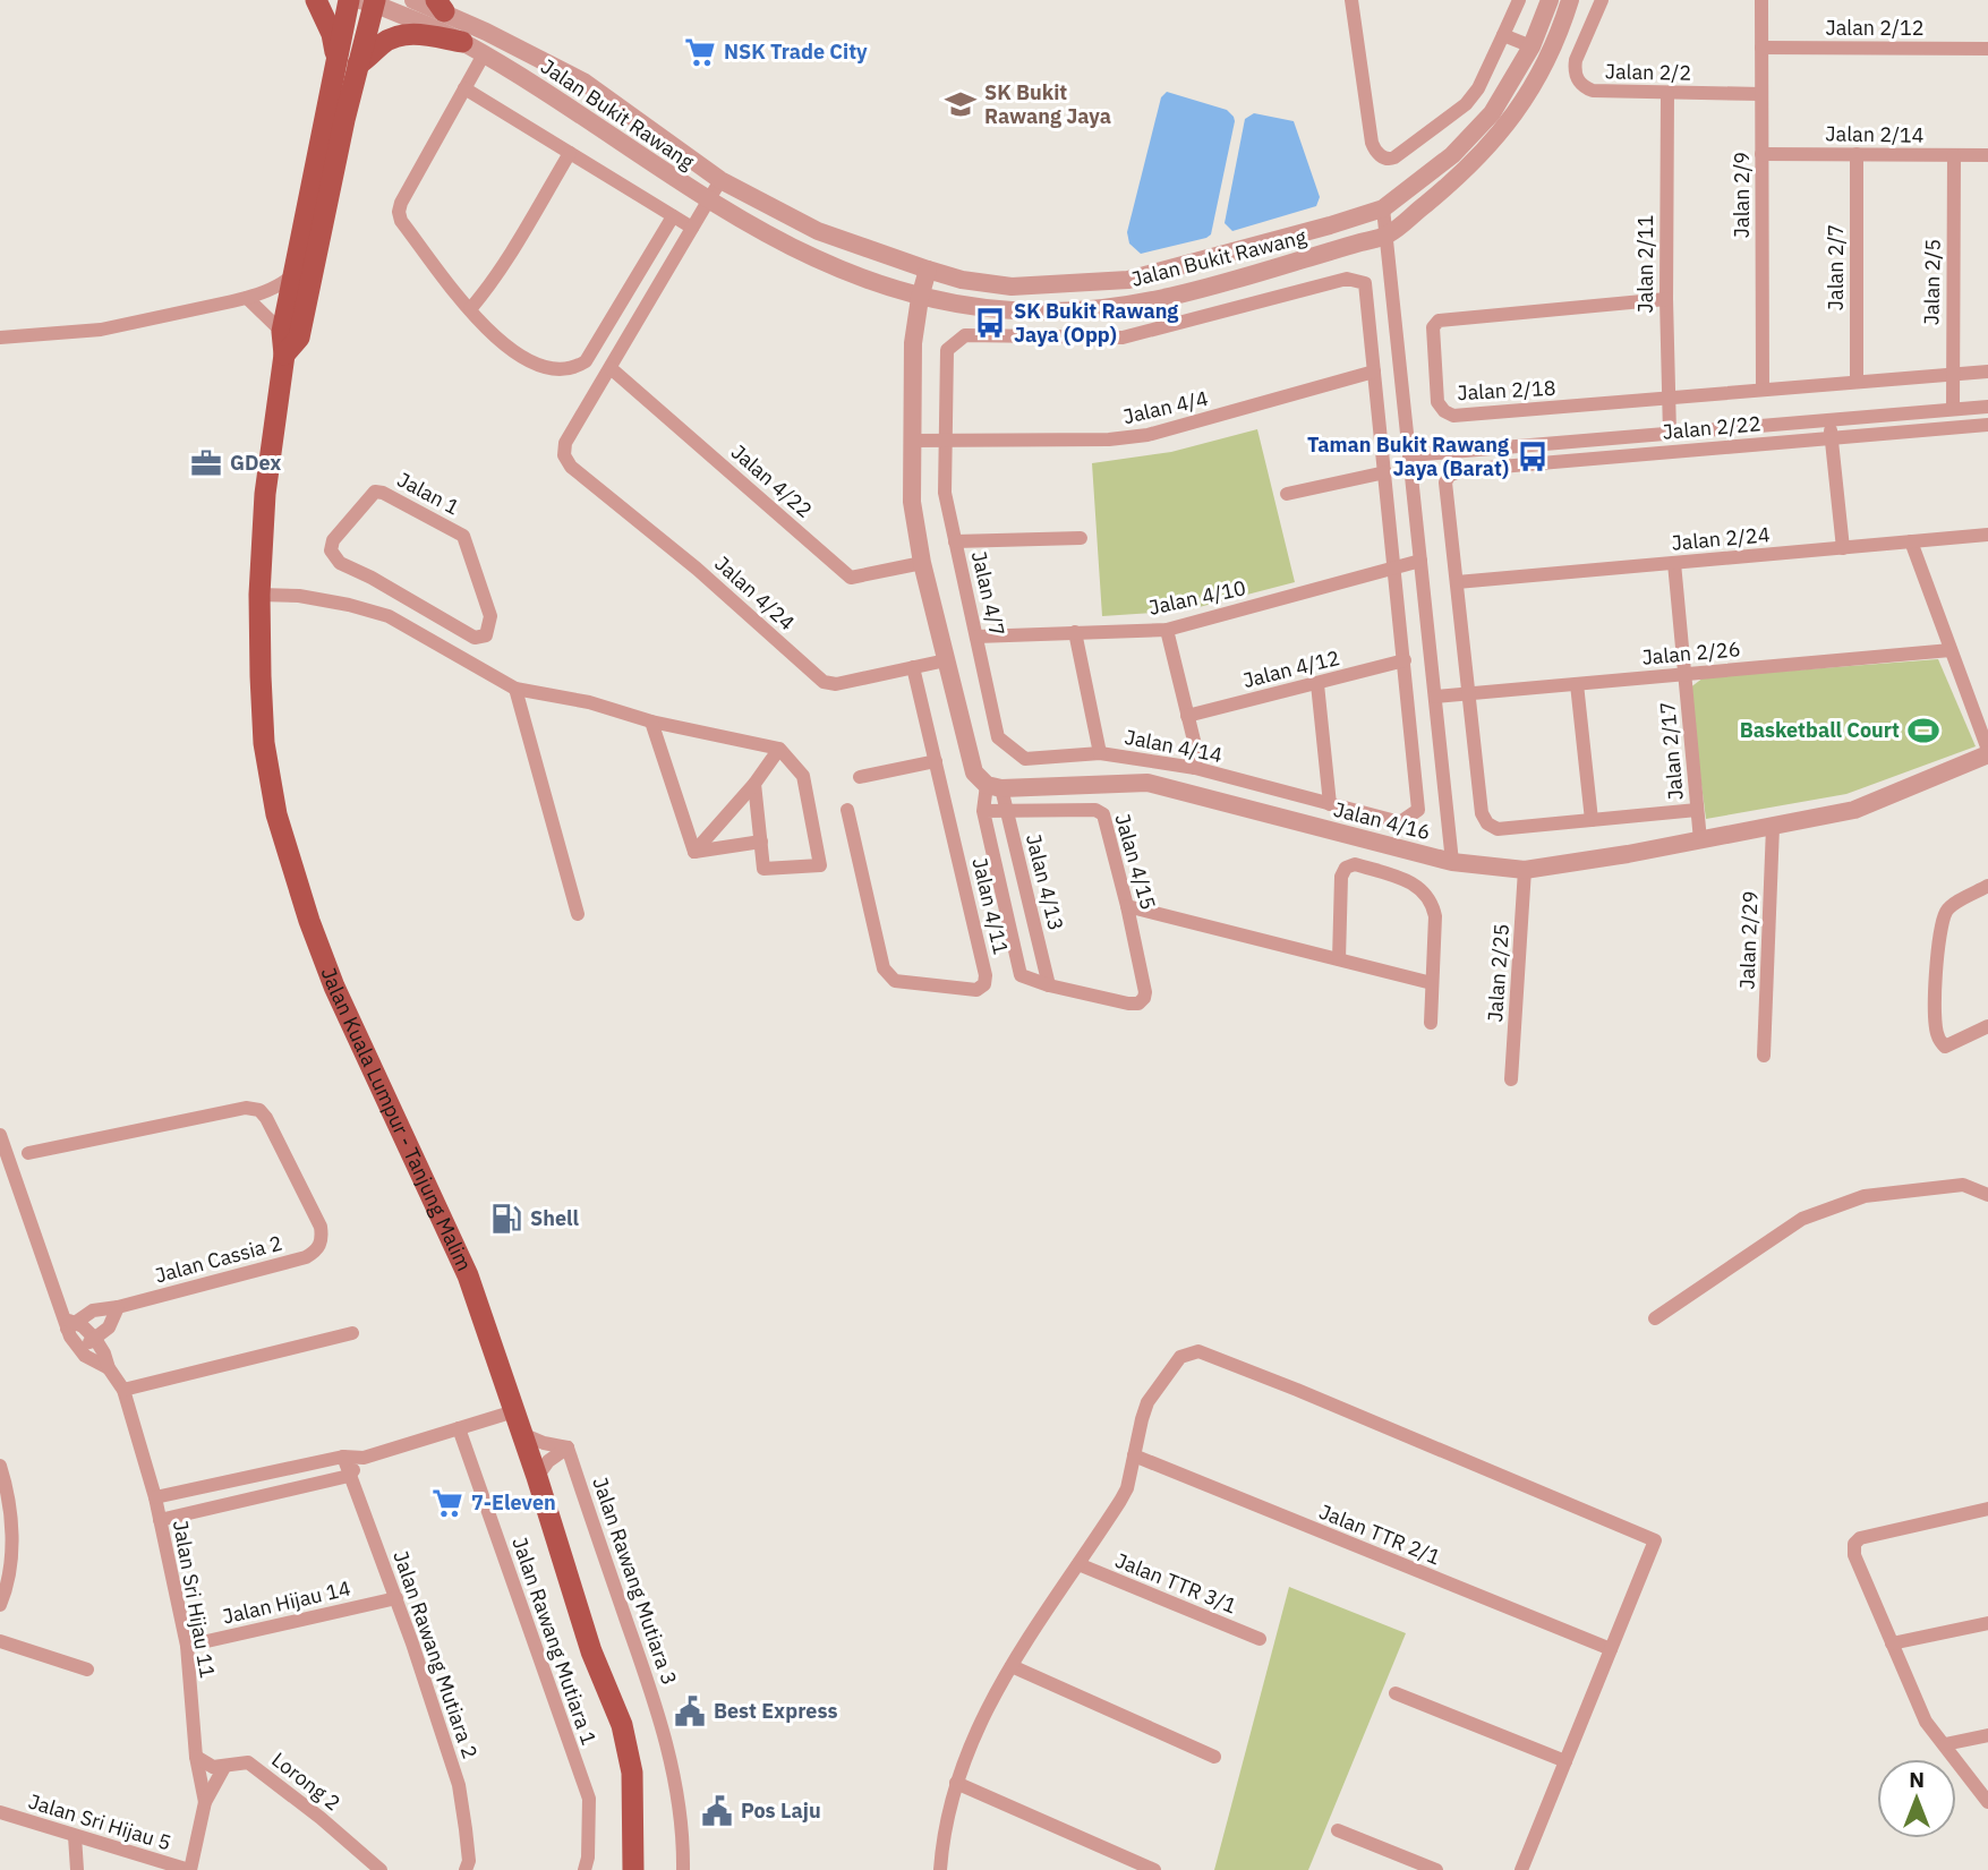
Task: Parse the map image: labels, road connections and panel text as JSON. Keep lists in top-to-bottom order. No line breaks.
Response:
{"streets":{"main road":["Jalan Kuala Lumpur - Tanjung Malim"],"street":["Jalan 2/12","Jalan 2/2","Jalan Bukit Rawang","Jalan 2/14","Jalan 2/9","Jalan 2/11","Jalan 2/7","Jalan 2/5","Jalan 2/18","Jalan 4/4","Jalan 2/22","Jalan 4/22","Jalan 1","Jalan 2/24","Jalan 4/24","Jalan 4/7","Jalan 4/10","Jalan 2/26","Jalan 4/12","Jalan 4/14","Jalan 2/17","Jalan 4/16","Jalan 4/15","Jalan 4/13","Jalan 4/11","Jalan 2/29","Jalan 2/25","Jalan Cassia 2","Jalan TTR 2/1","Jalan Rawang Mutiara 3","Jalan TTR 3/1","Jalan Sri Hijau 11","Jalan Hijau 14","Jalan Rawang Mutiara 1","Jalan Rawang Mutiara 2","Lorong 2","Jalan Sri Hijau 5"]},"crossings":[["Jalan 2/12","Jalan 2/9"],["Jalan 2/2","Jalan 2/9"],["Jalan 2/2","Jalan 2/11"],["Jalan Bukit Rawang","Jalan Kuala Lumpur - Tanjung Malim"],["Jalan 2/14","Jalan 2/9"],["Jalan 2/14","Jalan 2/7"],["Jalan 2/14","Jalan 2/5"],["Jalan 2/11","Jalan 2/18"],["Jalan 4/4","Jalan 4/7"],["Jalan 2/22","Jalan 2/24"],["Jalan 4/22","Jalan 4/24"],["Jalan 2/24","Jalan 2/17"],["Jalan 4/24","Jalan 4/11"],["Jalan 4/7","Jalan 4/10"],["Jalan 4/7","Jalan 4/14"],["Jalan 2/26","Jalan 2/17"],["Jalan 4/12","Jalan 4/14"],["Jalan 2/17","Jalan 4/16"],["Jalan 4/16","Jalan 4/13"],["Jalan 4/16","Jalan 2/29"],["Jalan 4/16","Jalan 2/25"],["Jalan 4/15","Jalan 4/13"],["Jalan Sri Hijau 11","Jalan Hijau 14"],["Jalan Sri Hijau 11","Lorong 2"],["Jalan Sri Hijau 11","Jalan Sri Hijau 5"],["Jalan Hijau 14","Jalan Rawang Mutiara 2"]],"places":{"supermarket":["NSK Trade City","7-Eleven"],"school or university":["SK Bukit Rawang Jaya"],"bus stop":["SK Bukit Rawang Jaya (Opp)","Taman Bukit Rawang Jaya (Barat)"],"office":["GDex"],"sports":["Basketball Court"],"fuel station":["Shell"],"public building":["Best Express","Pos Laju"]},"north":"top"}
